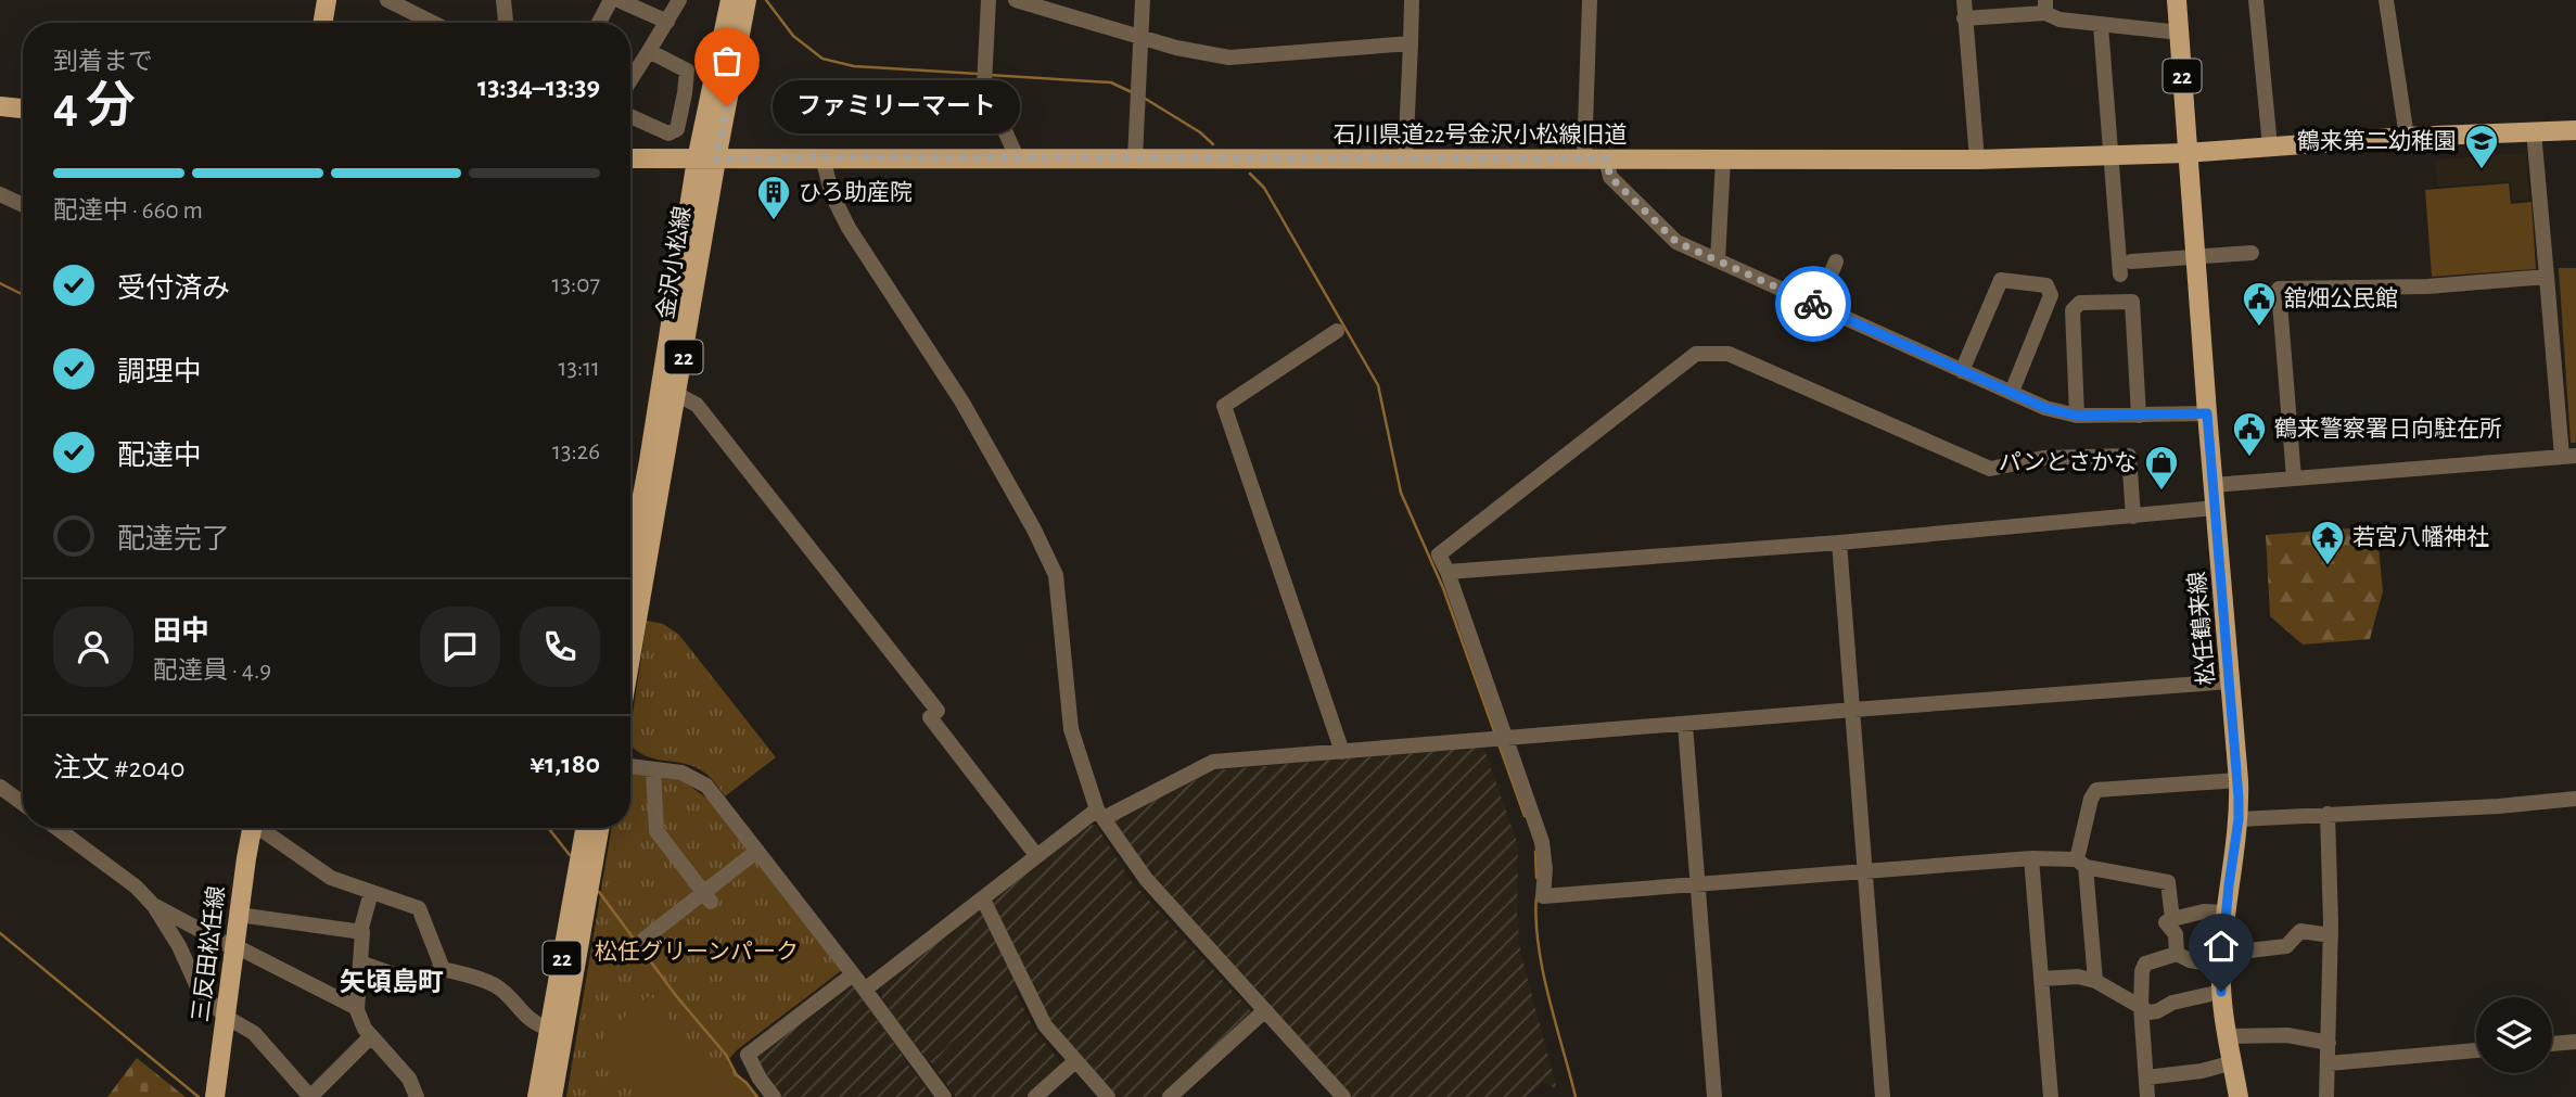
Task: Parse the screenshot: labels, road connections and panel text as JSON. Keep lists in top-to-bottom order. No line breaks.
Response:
{"streets":{"main road":["22","石川県道22号金沢小松線旧道","金沢小松線","松任鶴来線","三反田松任線"]},"crossings":[["22","石川県道22号金沢小松線旧道"],["22","松任鶴来線"],["石川県道22号金沢小松線旧道","金沢小松線"],["石川県道22号金沢小松線旧道","松任鶴来線"]],"districts":["矢頃島町"],"parks":["松任グリーンパーク"],"places":{"other":["ファミリーマート"],"school or university":["鶴来第二幼稚園"],"building":["ひろ助産院"],"public building":["舘畑公民館","鶴来警察署日向駐在所"],"shop":["パンとさかな"],"temple":["若宮八幡神社"]},"page":{"heading":["4 分","到着まで","13:34–13:39"],"panel":["田中","配達員 · 4.9","注文 #2040","¥1,180"],"bubble":"ファミリーマート","bar":"配達中 · 660 m","list":[["受付済み","13:07"],["調理中","13:11"],["配達中","13:26"],"配達完了"]}}
